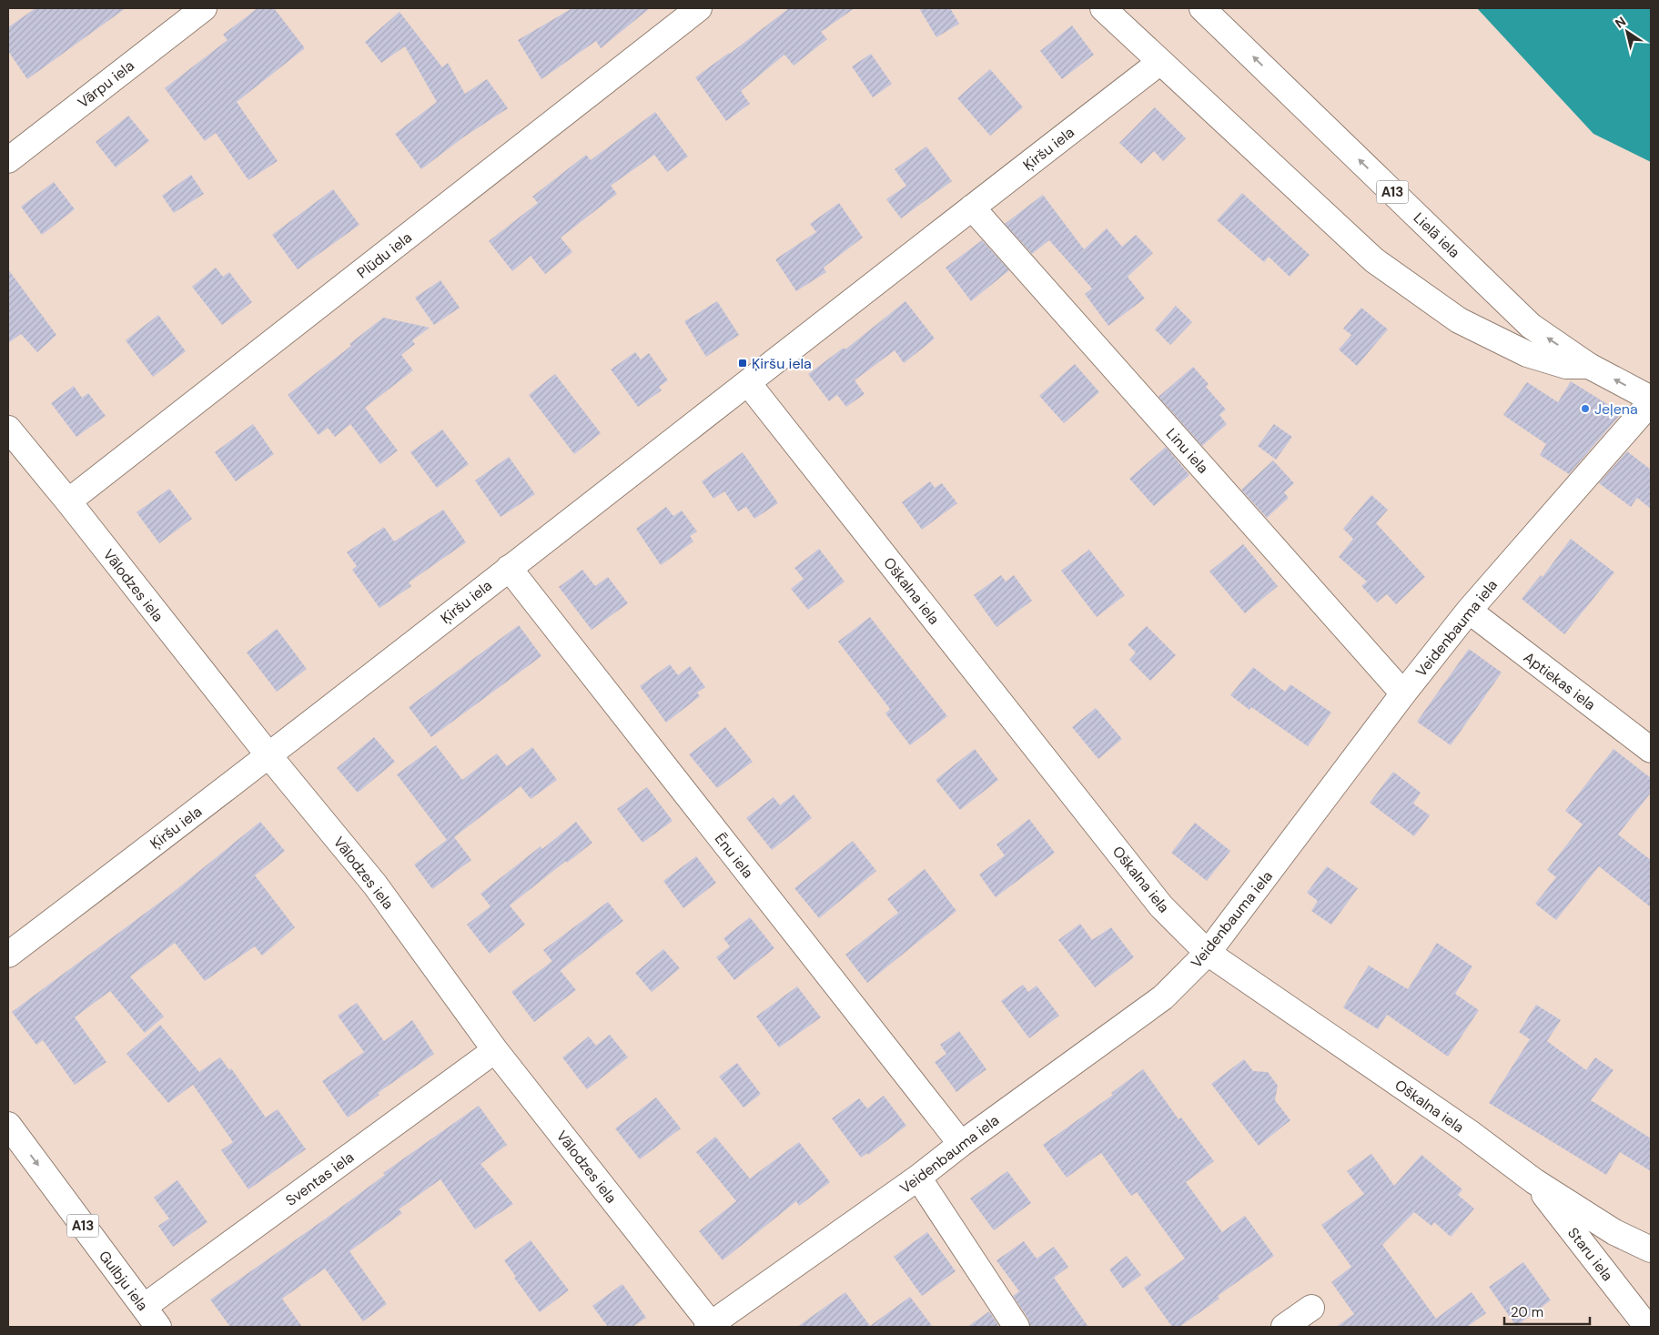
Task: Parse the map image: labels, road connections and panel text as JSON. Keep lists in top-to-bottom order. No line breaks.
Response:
{"streets":{"street":["Vārpu iela","Ķiršu iela","A13","Lielā iela","Plūdu iela","Linu iela","Vālodzes iela","Oškalna iela","Veidenbauma iela","Aptiekas iela","Ēnu iela","Sventas iela","Staru iela","Gulbju iela"]},"crossings":[["Ķiršu iela","Linu iela"],["Ķiršu iela","Vālodzes iela"],["Ķiršu iela","Oškalna iela"],["Ķiršu iela","Ēnu iela"],["Plūdu iela","Vālodzes iela"],["Linu iela","Veidenbauma iela"],["Vālodzes iela","Veidenbauma iela"],["Vālodzes iela","Sventas iela"],["Oškalna iela","Veidenbauma iela"],["Oškalna iela","Staru iela"],["Veidenbauma iela","Aptiekas iela"],["Veidenbauma iela","Ēnu iela"],["Sventas iela","Gulbju iela"]],"one_way":["Gulbju iela"],"places":{"transit":["Ķiršu iela"],"other":["Jeļena"]},"scale_bar":"20 m","north":"top left"}
